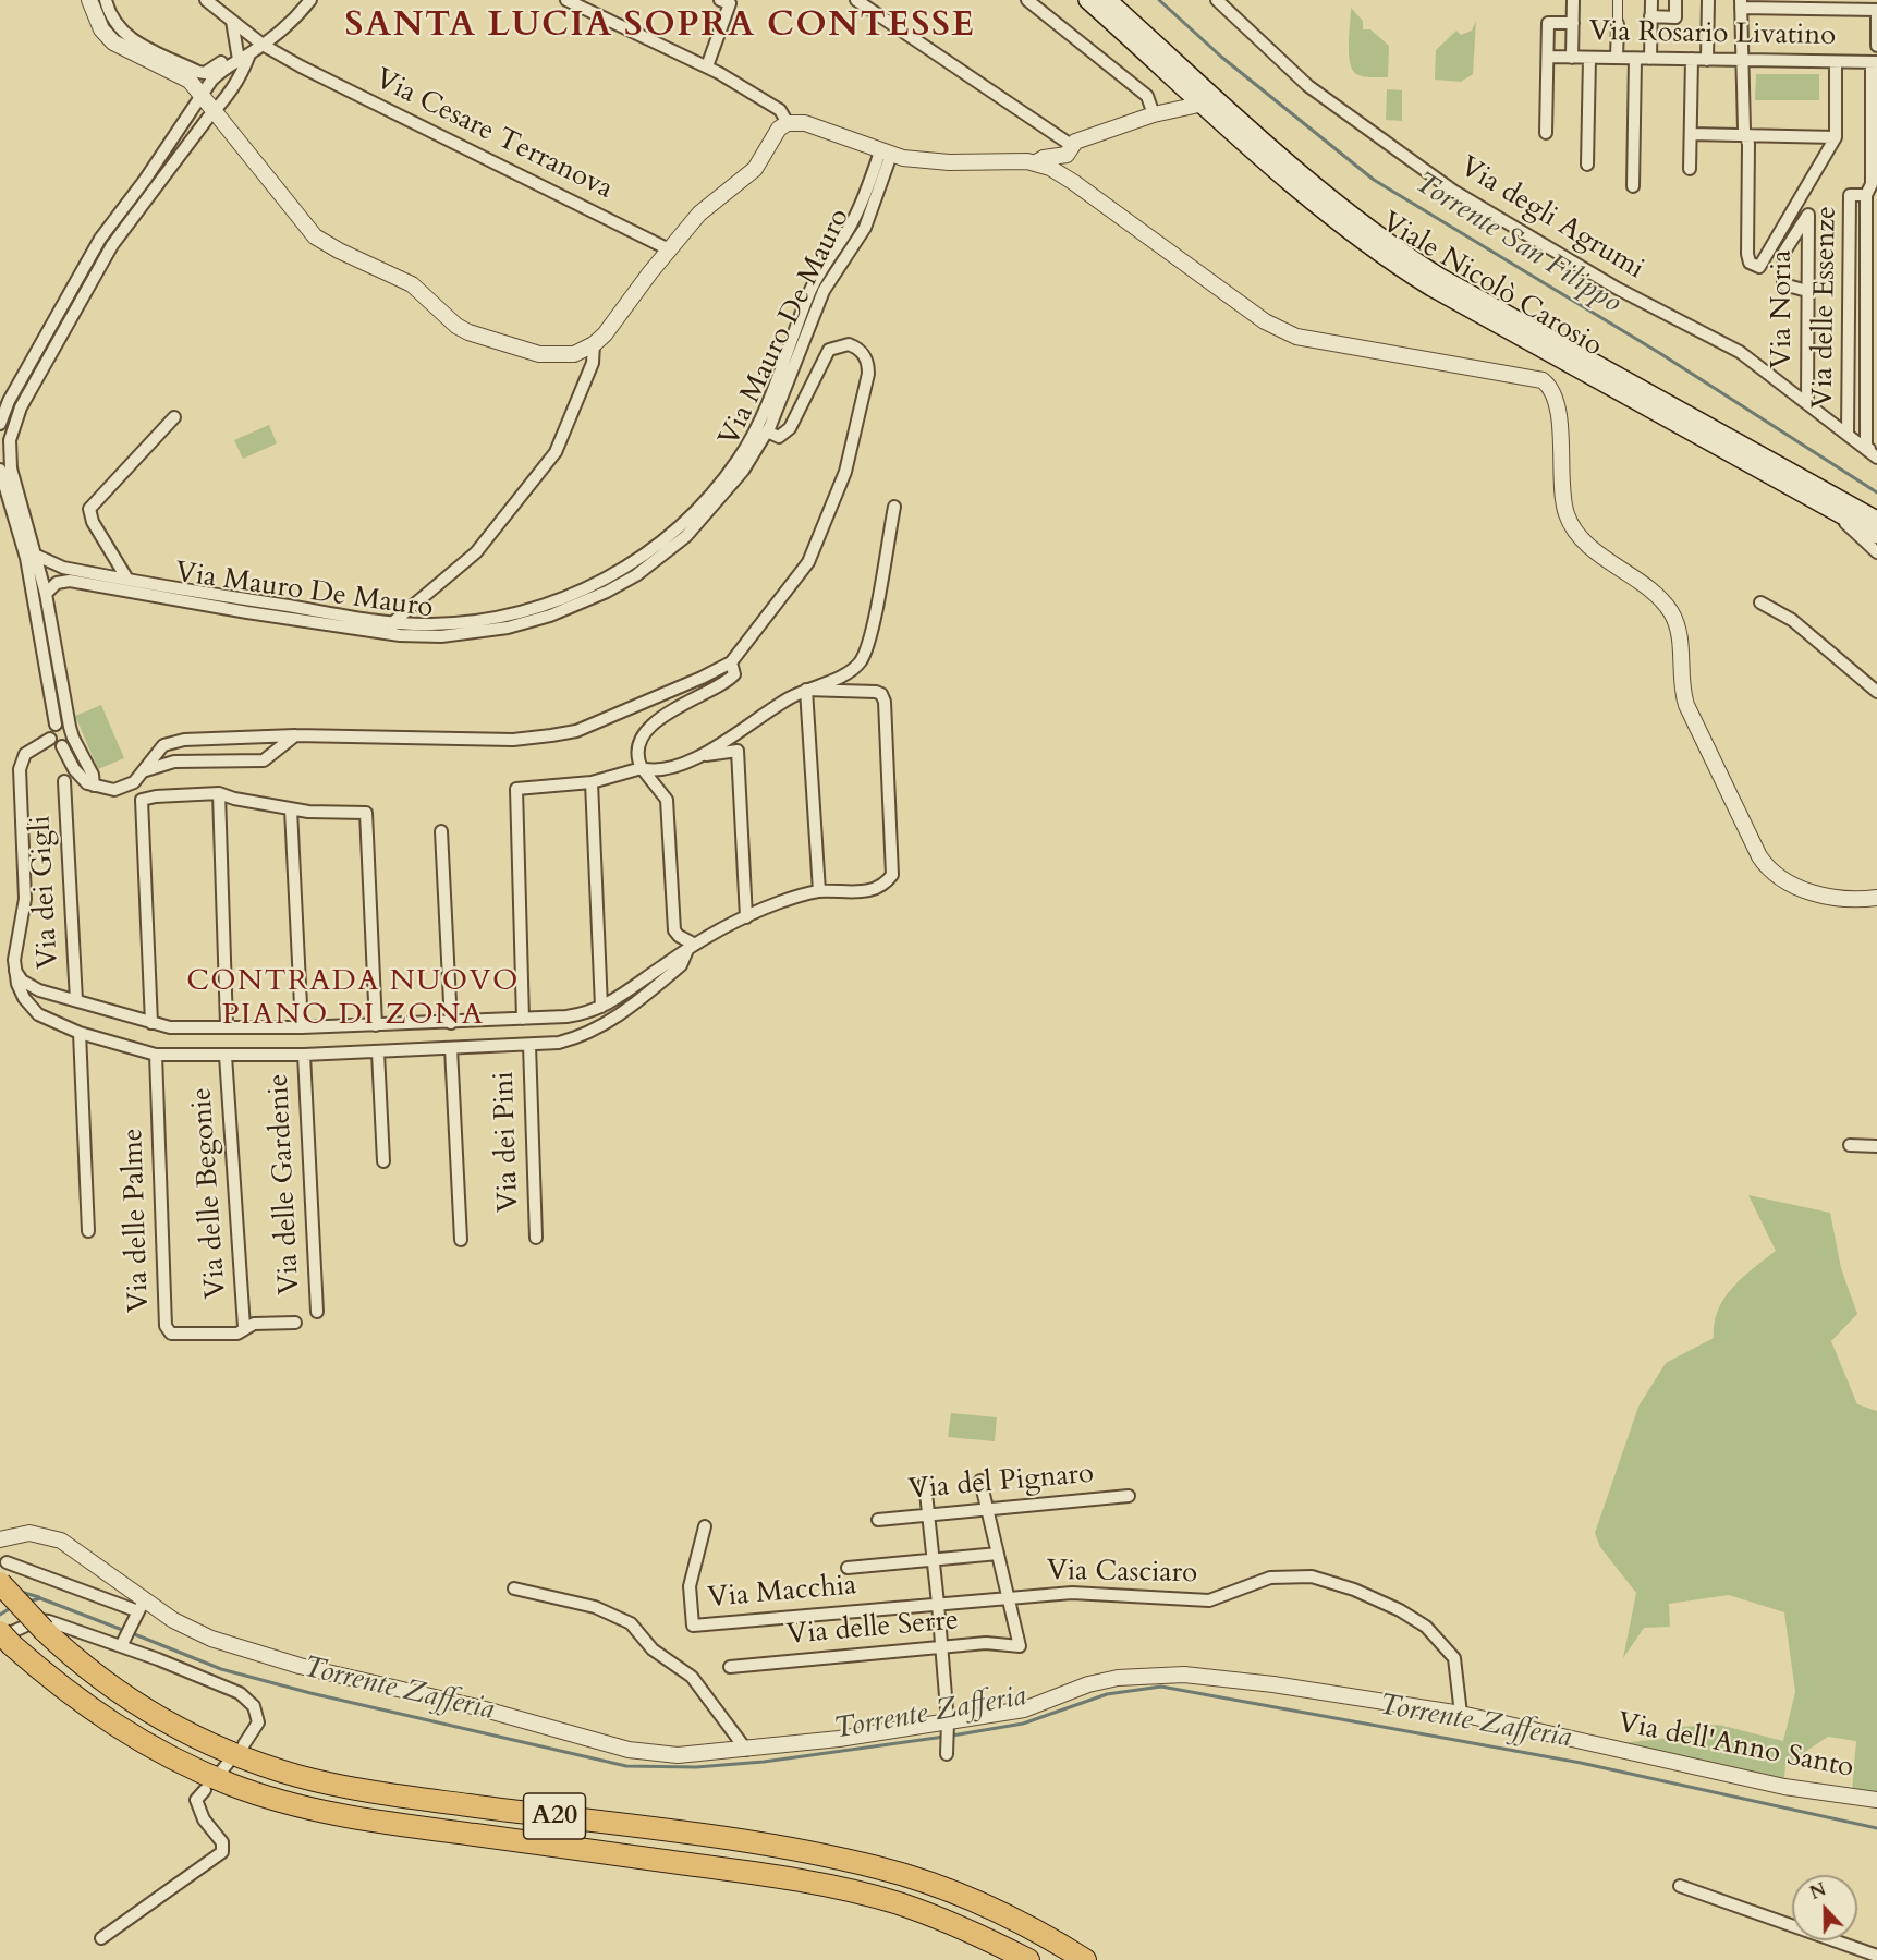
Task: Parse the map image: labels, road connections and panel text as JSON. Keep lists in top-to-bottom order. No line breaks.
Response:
{"streets":{"highway":["A20"],"main road":["Viale Nicolò Carosio"],"street":["Via Rosario Livatino","Via Cesare Terranova","Via degli Agrumi","Via delle Essenze","Via Noria","Via Mauro De Mauro","Via dei Gigli","Via dei Pini","Via delle Gardenie","Via delle Begonie","Via delle Palme","Via del Pignaro","Via Casciaro","Via Macchia","Via delle Serre","Via dell'Anno Santo"]},"crossings":[["Via Rosario Livatino","Via delle Essenze"],["Via degli Agrumi","Via delle Essenze"],["Via degli Agrumi","Via Noria"],["Via delle Begonie","Via delle Palme"],["Via Casciaro","Via Macchia"],["Via Casciaro","Via delle Serre"],["Via Casciaro","Via dell'Anno Santo"]],"districts":["SANTA LUCIA SOPRA CONTESSE","CONTRADA NUOVO PIANO DI ZONA"],"water":["Torrente San Filippo","Torrente Zafferia"],"north":"top"}
